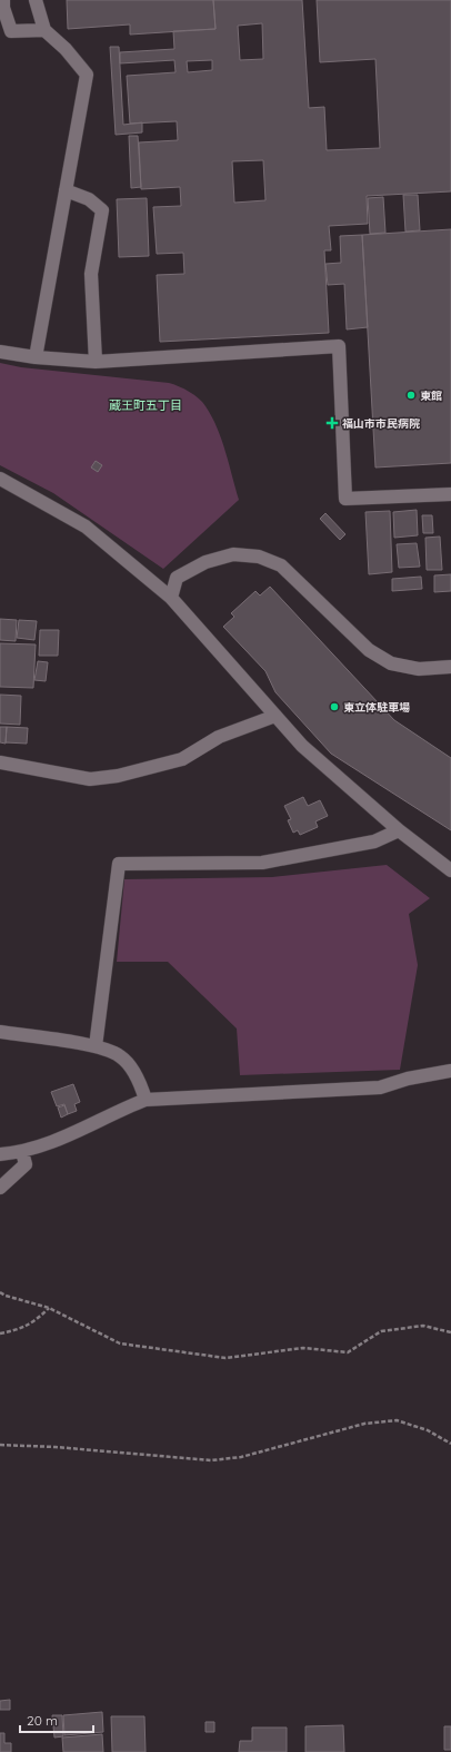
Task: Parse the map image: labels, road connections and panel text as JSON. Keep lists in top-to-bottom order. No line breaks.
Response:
{"districts":["蔵王町五丁目"],"places":{"other":["東館","東立体駐車場"],"health":["福山市市民病院"]},"scale_bar":"20 m"}
